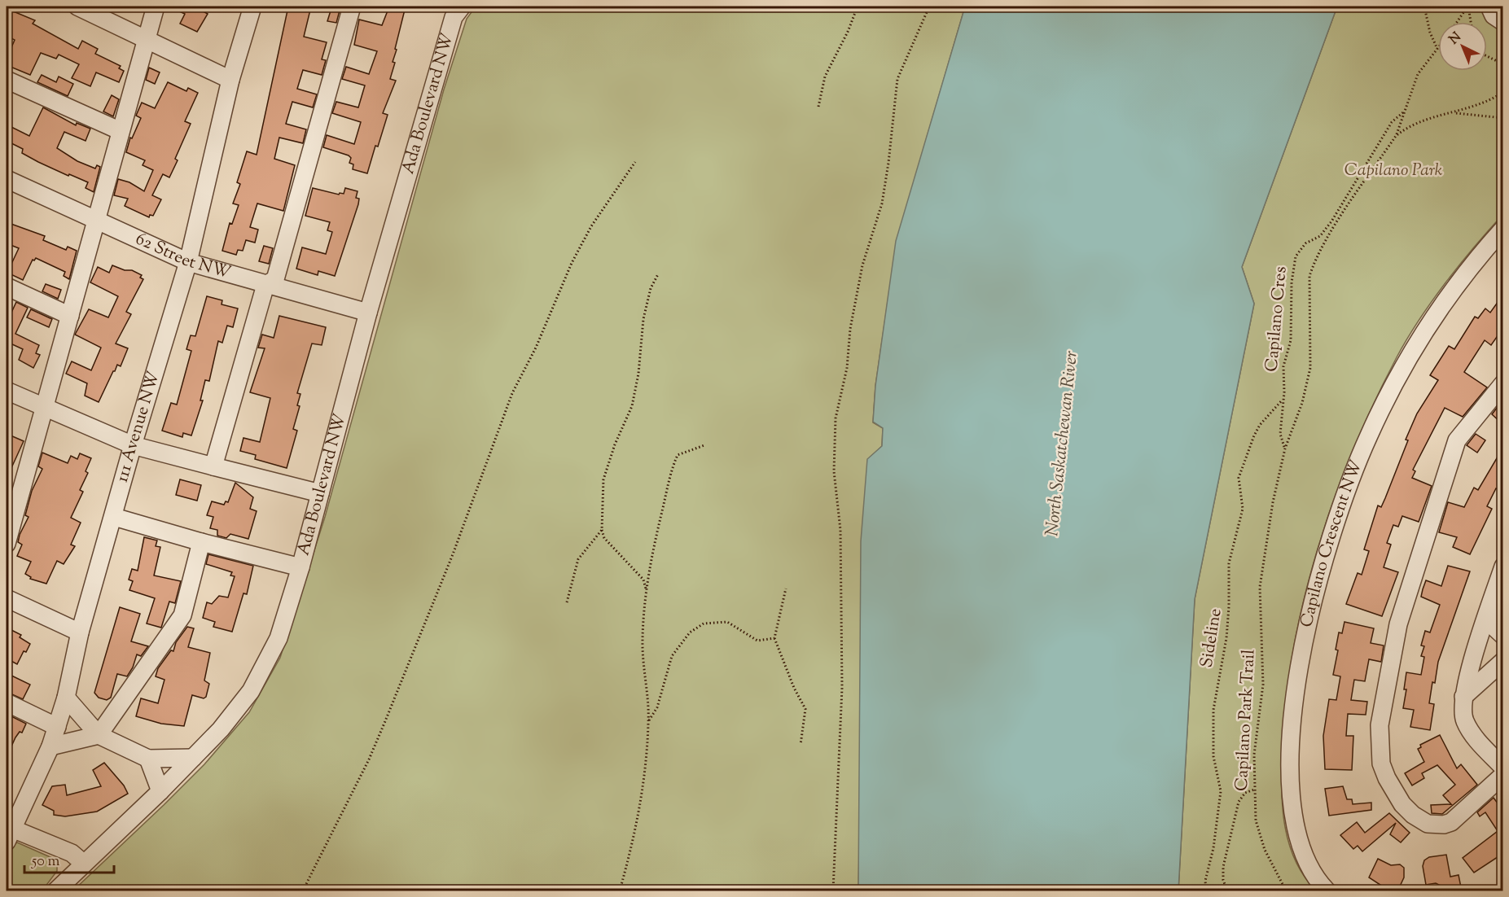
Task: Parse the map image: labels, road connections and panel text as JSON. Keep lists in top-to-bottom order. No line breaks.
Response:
{"streets":{"street":["Ada Boulevard NW","62 Street NW","111 Avenue NW","Capilano Crescent NW"],"path":["Capilano Cres","Sideline","Capilano Park Trail"]},"crossings":[["Ada Boulevard NW","62 Street NW"],["62 Street NW","111 Avenue NW"],["Capilano Cres","Sideline"],["Capilano Cres","Capilano Park Trail"]],"water":["North Saskatchewan River"],"parks":["Capilano Park"],"scale_bar":"50 m","north":"top left"}
